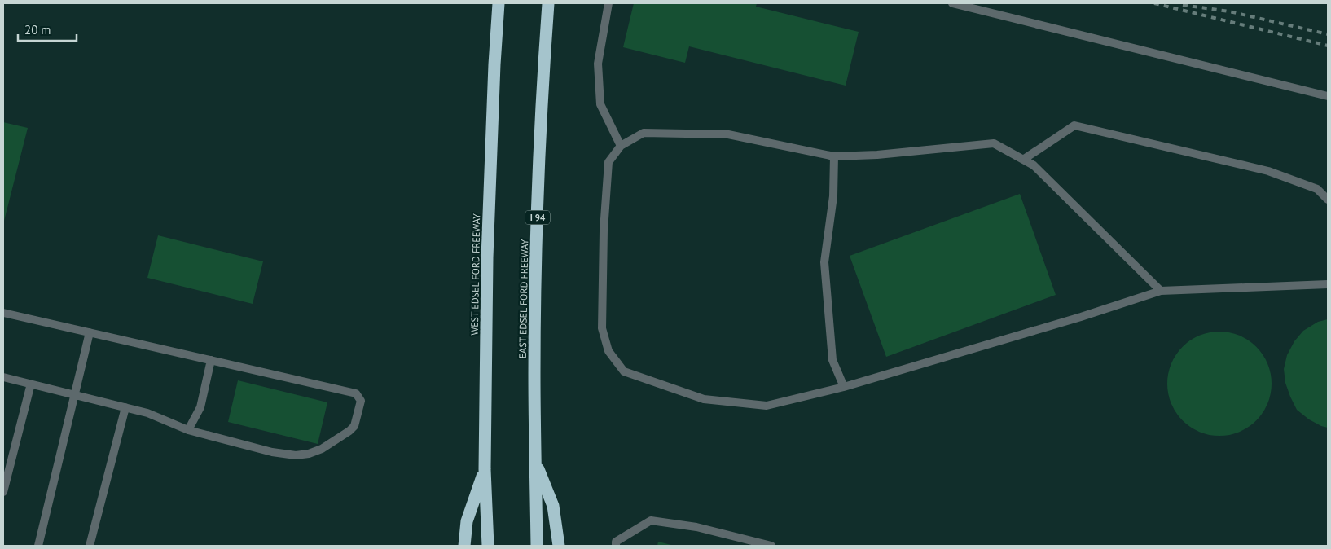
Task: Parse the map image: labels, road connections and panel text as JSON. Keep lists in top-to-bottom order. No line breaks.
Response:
{"streets":{"highway":["I 94","WEST EDSEL FORD FREEWAY","EAST EDSEL FORD FREEWAY"]},"scale_bar":"20 m"}
